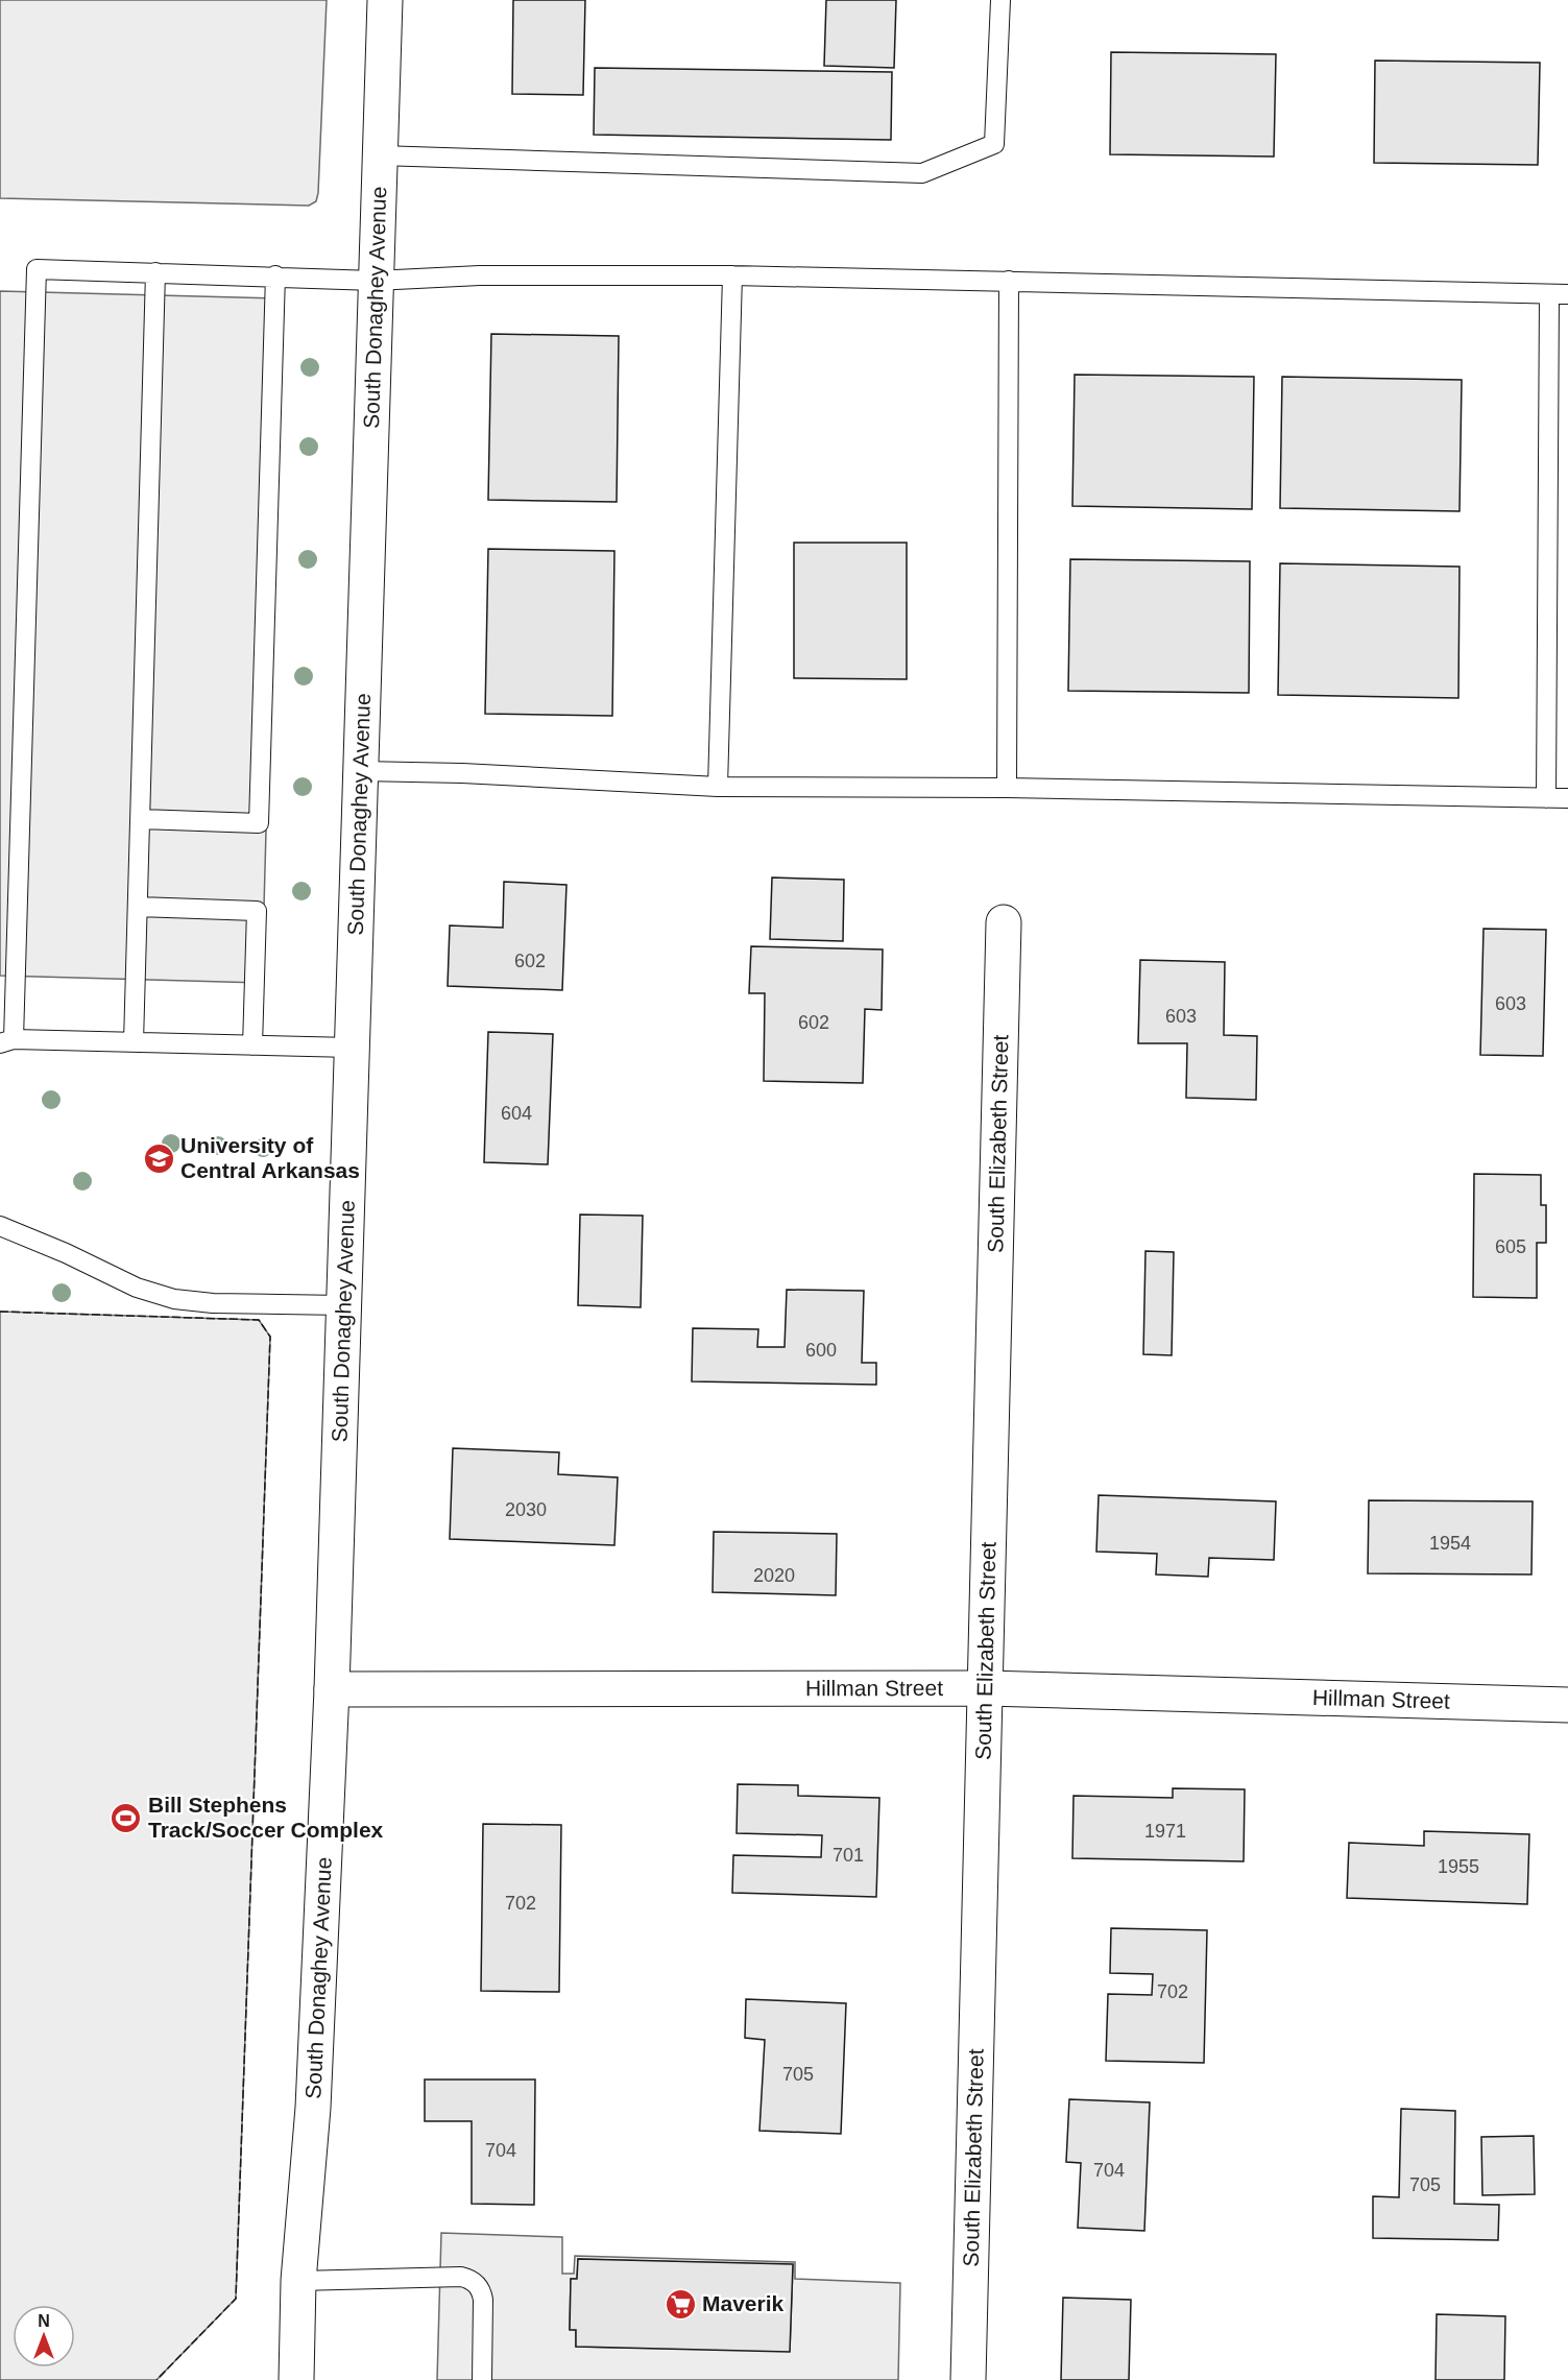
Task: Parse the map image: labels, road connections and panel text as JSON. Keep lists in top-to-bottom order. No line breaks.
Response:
{"streets":{"street":["South Donaghey Avenue","South Elizabeth Street","Hillman Street"]},"crossings":[["South Donaghey Avenue","Hillman Street"],["South Elizabeth Street","Hillman Street"]],"places":{"school or university":["University of Central Arkansas"],"sports":["Bill Stephens Track/Soccer Complex"],"supermarket":["Maverik"]},"house_numbers":["602","603","603","602","604","605","600","2030","1954","2020","1971","701","1955","702","702","705","704","704","705"],"north":"top"}
